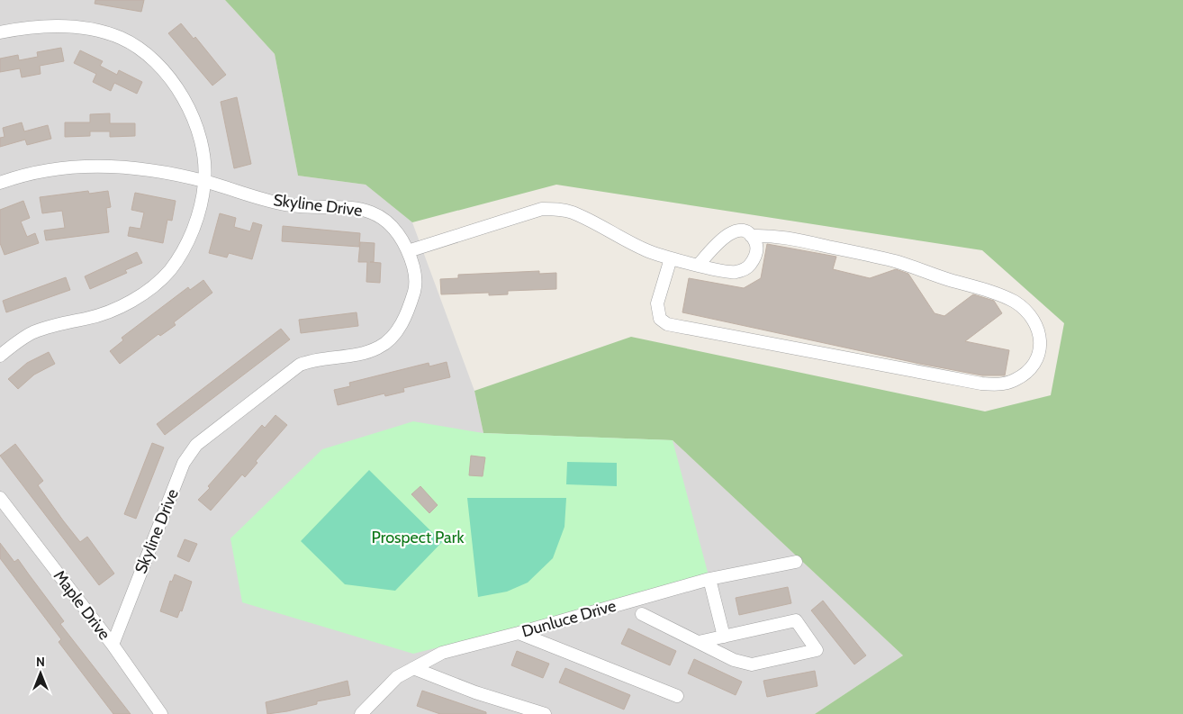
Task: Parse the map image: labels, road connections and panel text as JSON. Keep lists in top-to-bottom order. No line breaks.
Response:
{"streets":{"street":["Skyline Drive","Maple Drive","Dunluce Drive"]},"crossings":[["Skyline Drive","Maple Drive"]],"parks":["Prospect Park"],"north":"top"}
